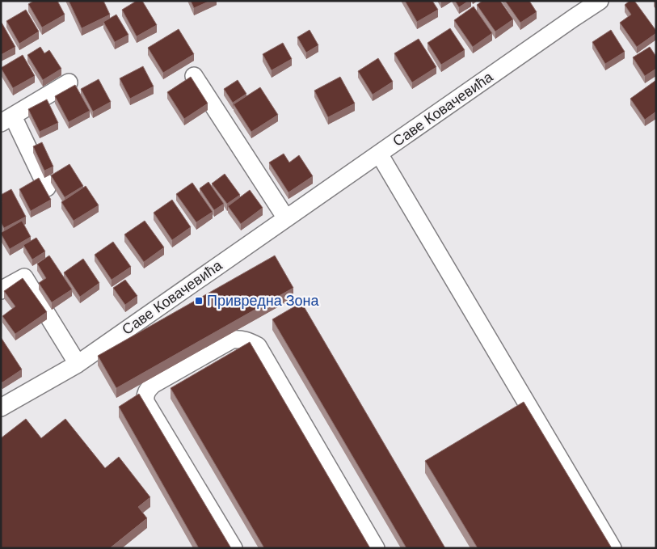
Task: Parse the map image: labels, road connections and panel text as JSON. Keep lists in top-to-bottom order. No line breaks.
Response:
{"streets":{"street":["Саве Ковачевића"]},"places":{"transit":["Привредна Зона"]}}
